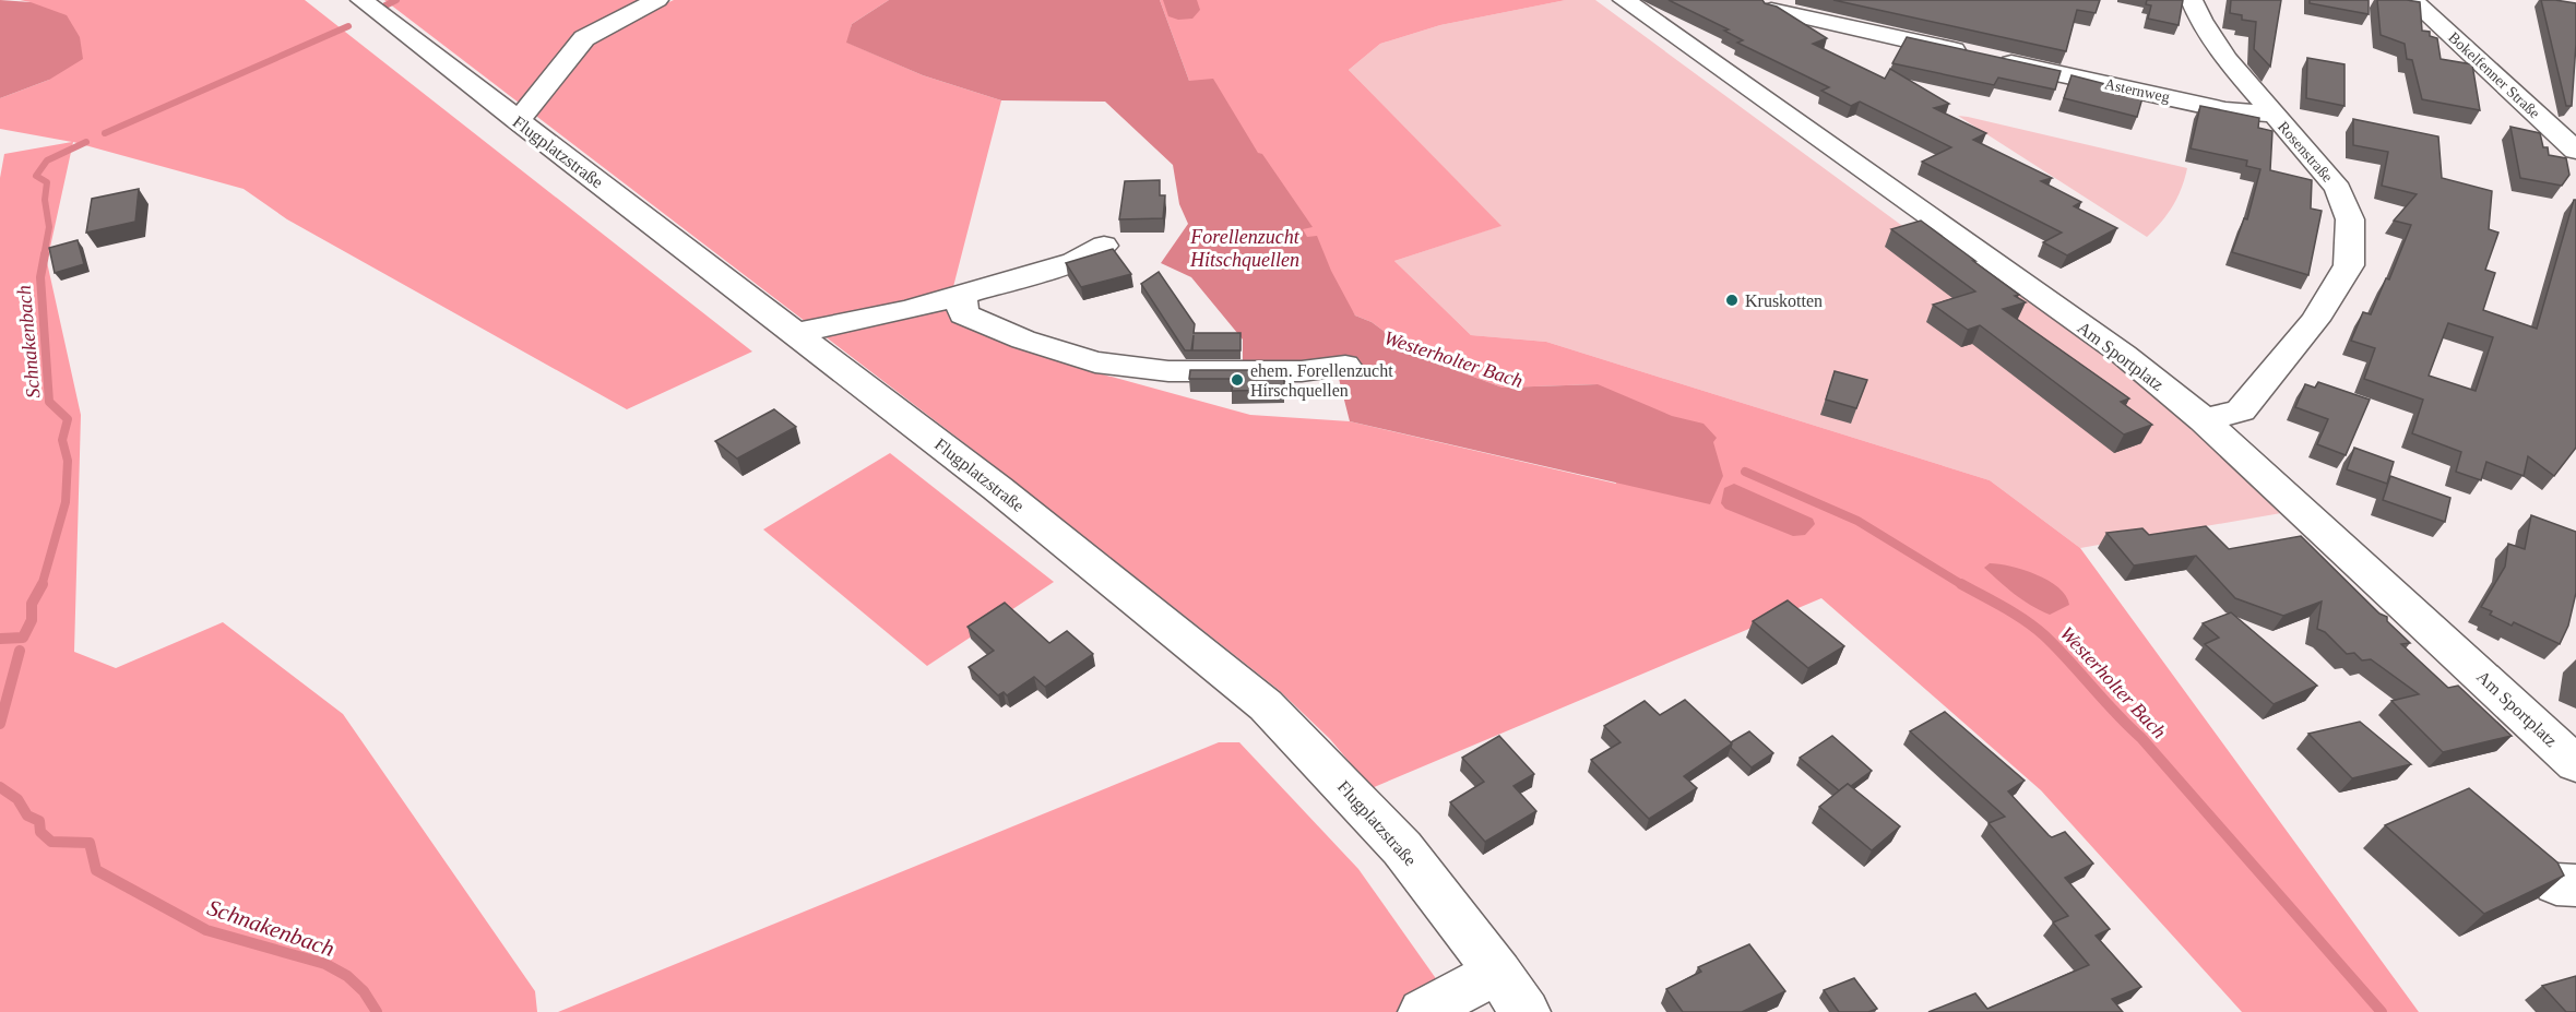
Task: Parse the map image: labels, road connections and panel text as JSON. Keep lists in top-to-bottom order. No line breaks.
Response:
{"streets":{"street":["Bokelfenner Straße","Asternweg","Flugplatzstraße","Rosenstraße","Am Sportplatz"]},"crossings":[["Asternweg","Rosenstraße"],["Rosenstraße","Am Sportplatz"]],"water":["Forellenzucht Hitschquellen","Schnakenbach","Westerholter Bach"],"places":["Kruskotten","ehem. Forellenzucht Hirschquellen"]}
